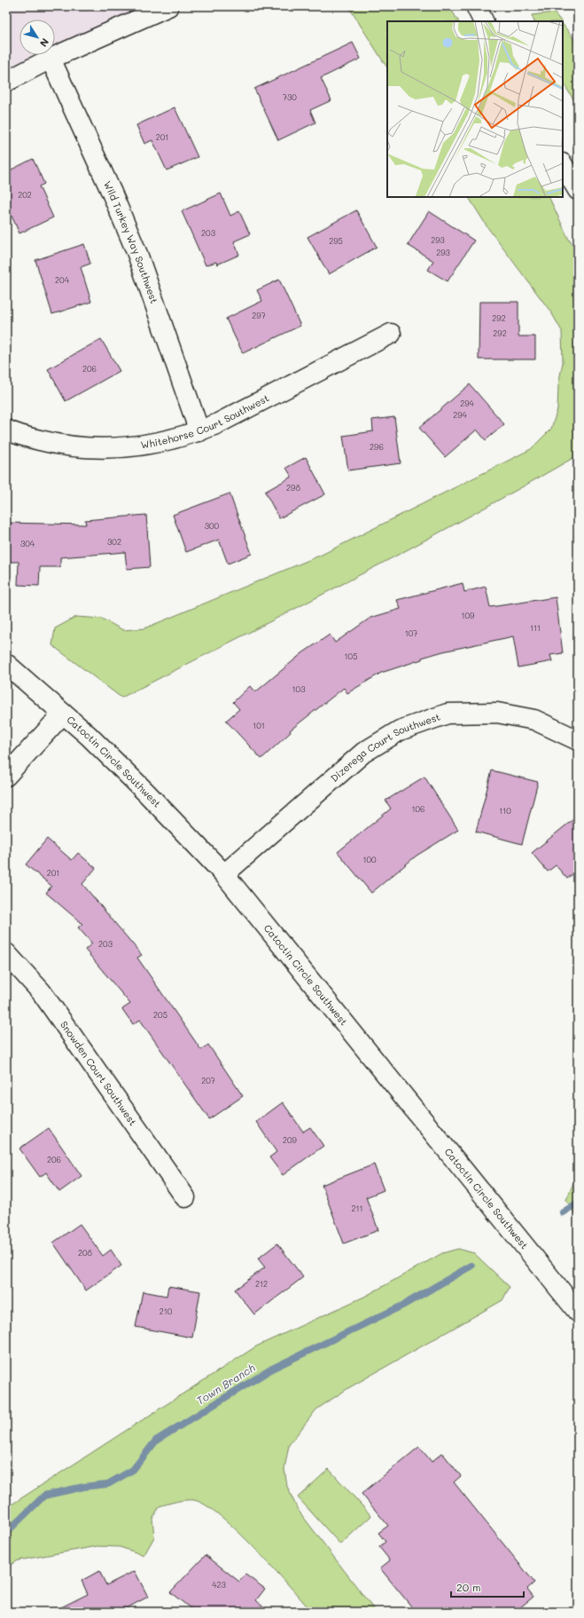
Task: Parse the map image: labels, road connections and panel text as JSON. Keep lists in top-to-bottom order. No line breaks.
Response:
{"streets":{"main road":["Wild Turkey Way Southwest","Whitehorse Court Southwest","Dizerega Court Southwest","Catoctin Circle Southwest","Snowden Court Southwest"]},"crossings":[["Wild Turkey Way Southwest","Whitehorse Court Southwest"],["Dizerega Court Southwest","Catoctin Circle Southwest"]],"water":["Town Branch"],"house_numbers":["730","201","202","203","293","295","293","204","297","292","292","206","294","294","296","298","300","302","304","109","111","107","105","103","101","106","110","100","201","203","205","207","209","206","211","208","212","210","423"],"scale_bar":"20 m","north":"bottom right"}
